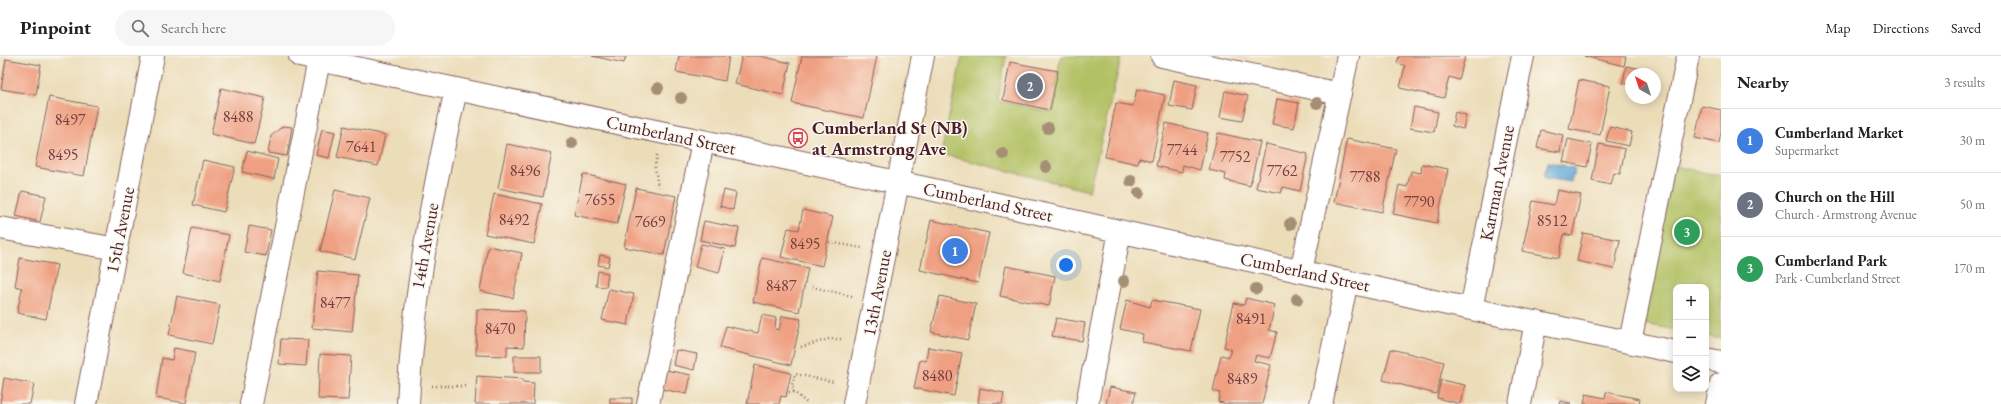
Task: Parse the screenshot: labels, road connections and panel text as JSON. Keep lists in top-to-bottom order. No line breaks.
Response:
{"streets":{"street":["Cumberland Street","Karrman Avenue","15th Avenue","14th Avenue","13th Avenue"]},"crossings":[["Cumberland Street","Karrman Avenue"],["Cumberland Street","14th Avenue"],["Cumberland Street","13th Avenue"]],"places":{"bus stop":["Cumberland St (NB) at Armstrong Ave"]},"house_numbers":["8488","8497","7641","7744","8495","7752","8496","7762","7788","7655","7790","8492","8512","7669","8495","8487","8477","8491","8470","8480","8489"],"north":"top left","page":{"header":"Pinpoint","search":"Search here","nav":["Map","Directions","Saved"],"heading":["Nearby","3 results"],"pins":["2","3","1"],"list":[{"mark":"1","name":"Cumberland Market","note":"Supermarket","value":"30 m"},{"mark":"2","name":"Church on the Hill","note":"Church · Armstrong Avenue","value":"50 m"},{"mark":"3","name":"Cumberland Park","note":"Park · Cumberland Street","value":"170 m"}],"map_buttons":["+","−"]}}
